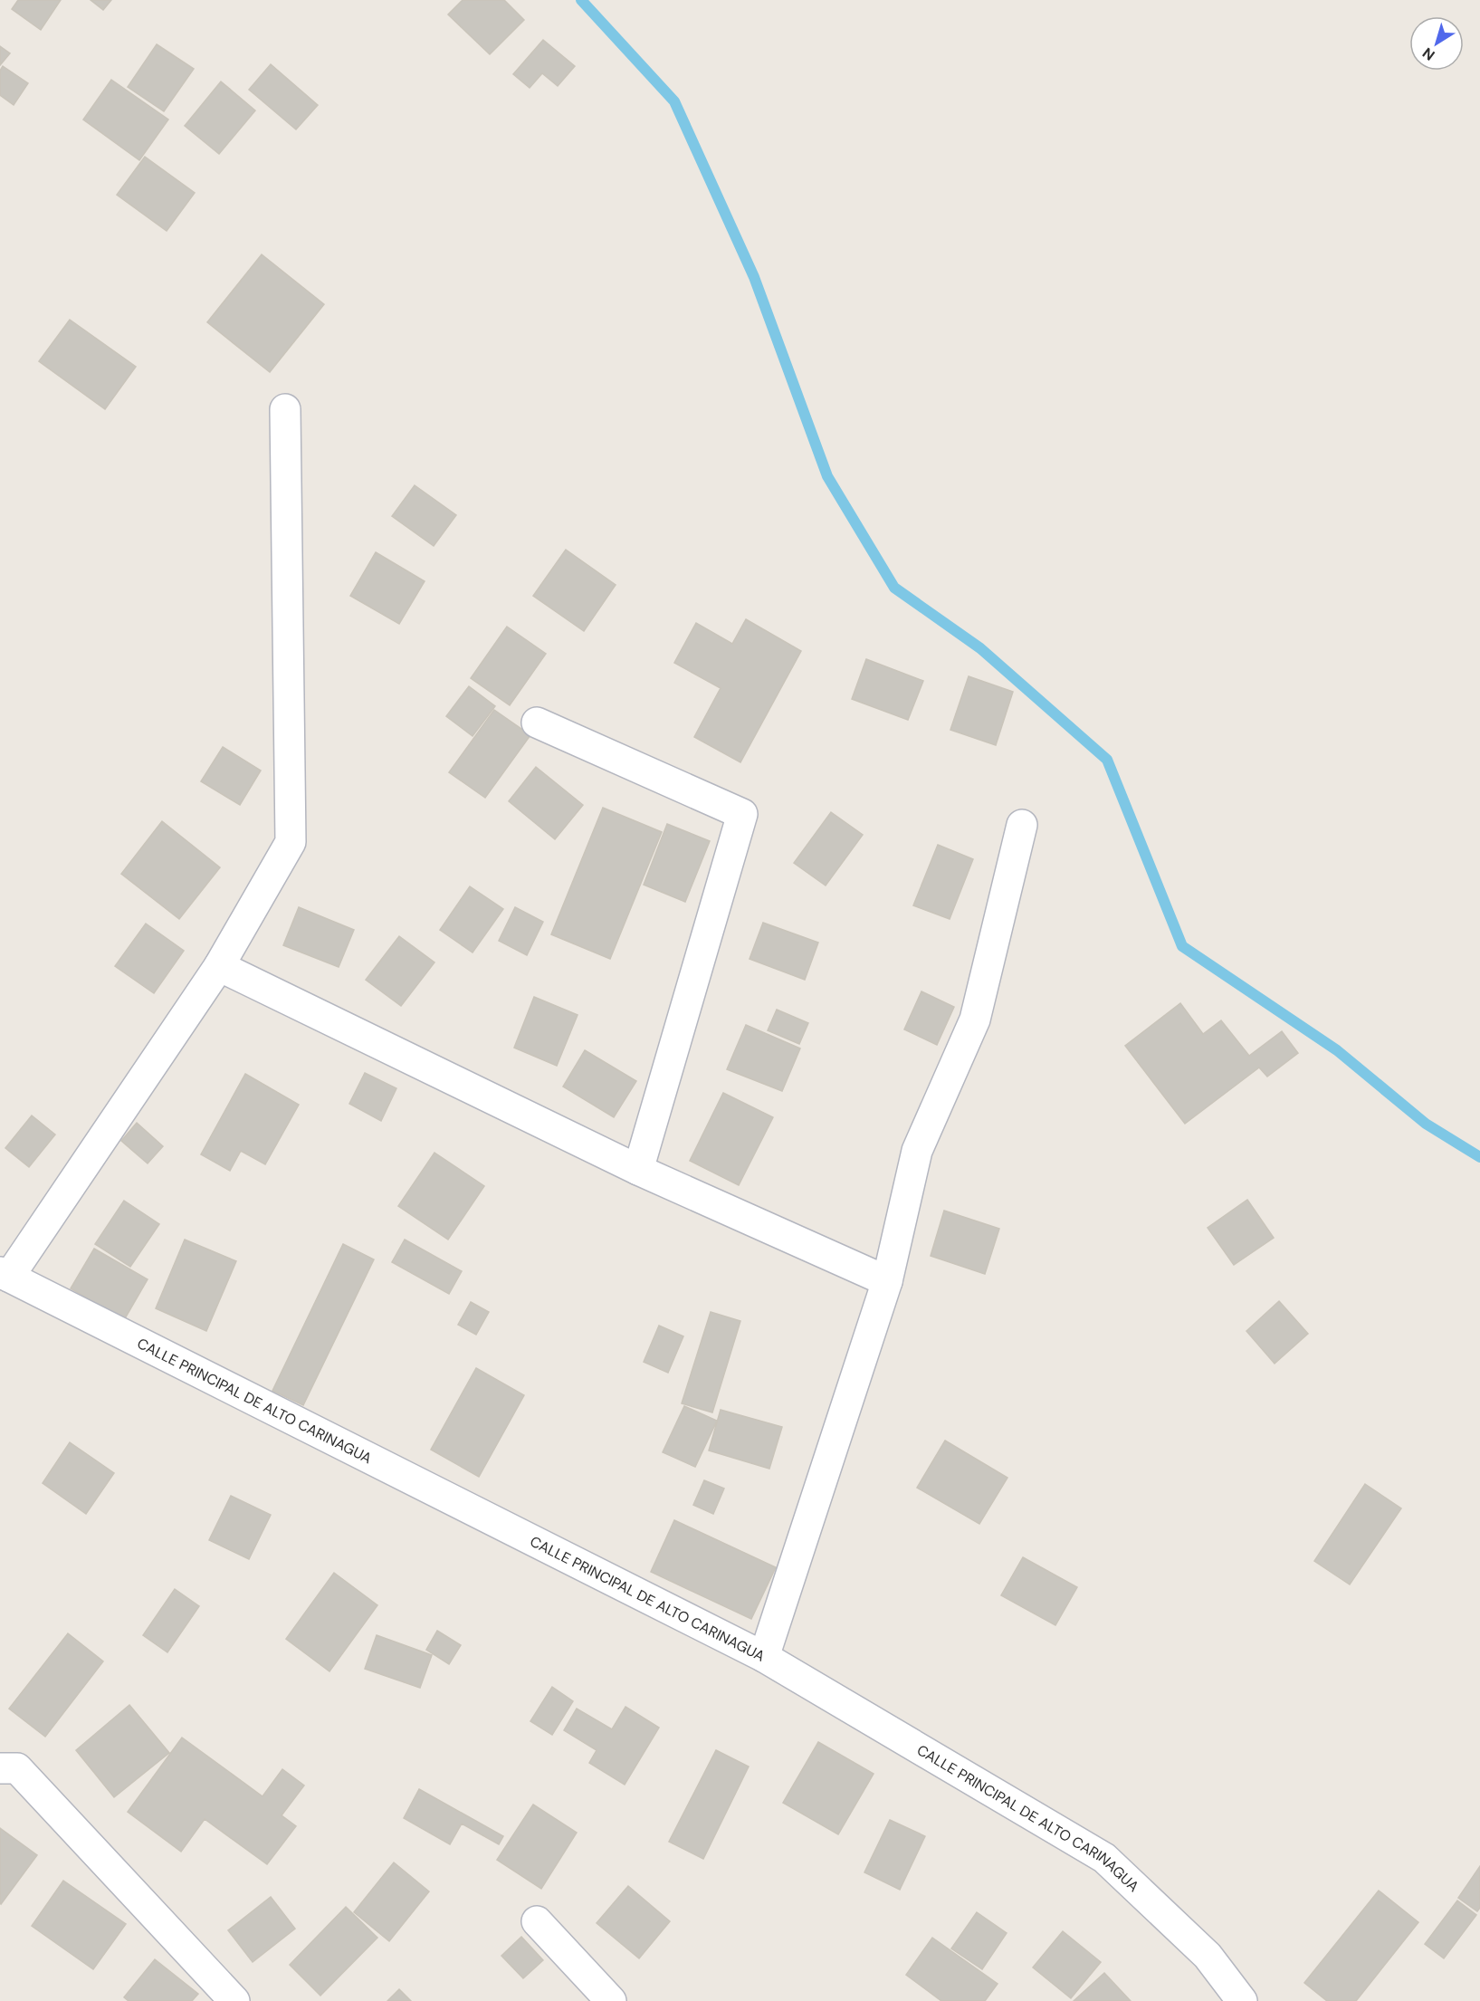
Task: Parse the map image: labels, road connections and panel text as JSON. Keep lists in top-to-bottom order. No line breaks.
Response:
{"streets":{"street":["CALLE PRINCIPAL DE ALTO CARINAGUA"]},"north":"bottom left"}
